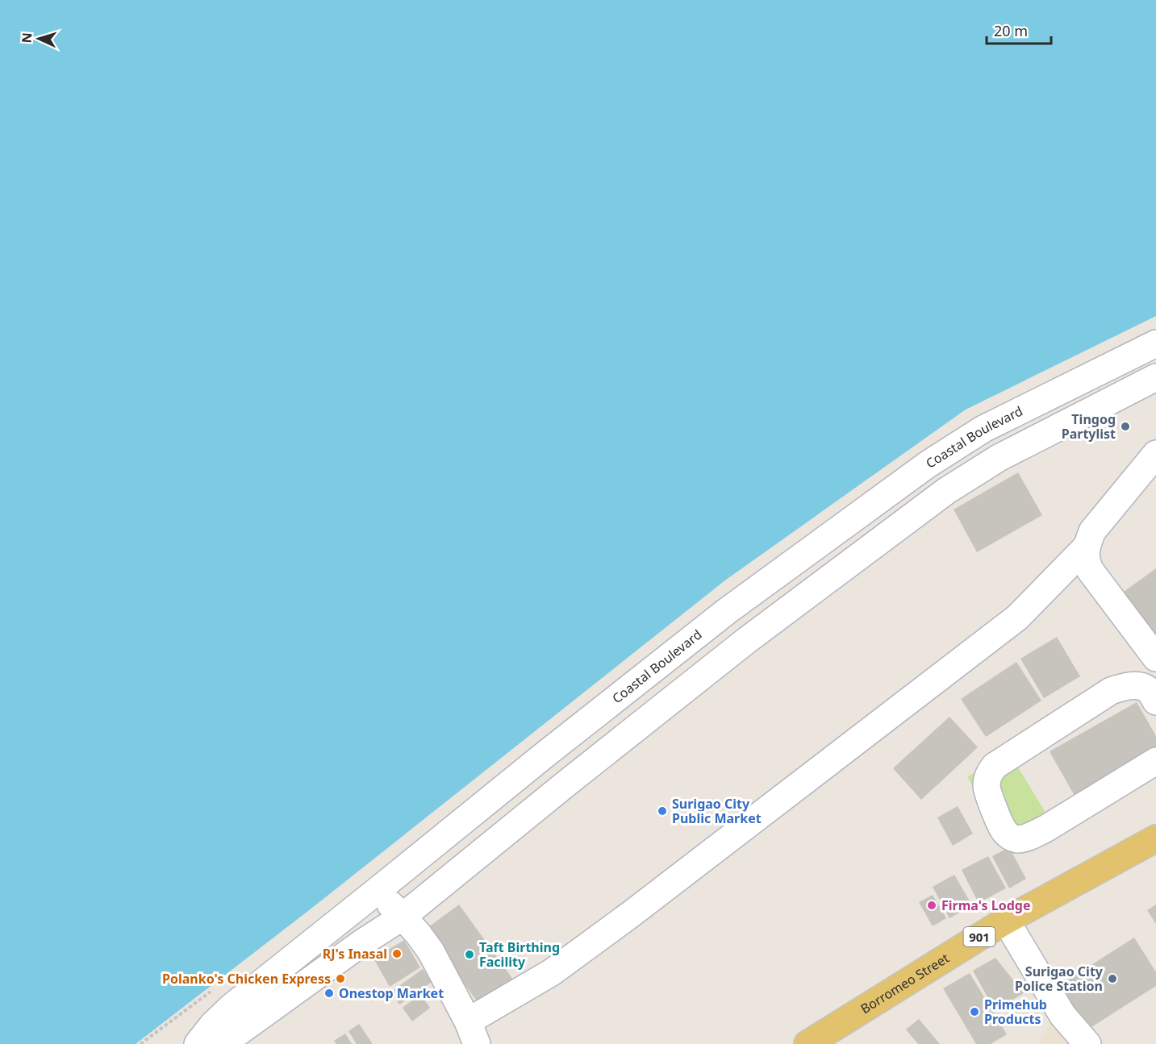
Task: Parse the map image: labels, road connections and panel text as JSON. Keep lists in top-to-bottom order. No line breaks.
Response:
{"streets":{"main road":["901","Borromeo Street"],"street":["Coastal Boulevard"]},"places":["Tingog Partylist","Surigao City Public Market","Firma's Lodge","RJ's Inasal","Taft Birthing Facility","Polanko's Chicken Express","Surigao City Police Station","Onestop Market","Primehub Products"],"scale_bar":"20 m","north":"left"}
